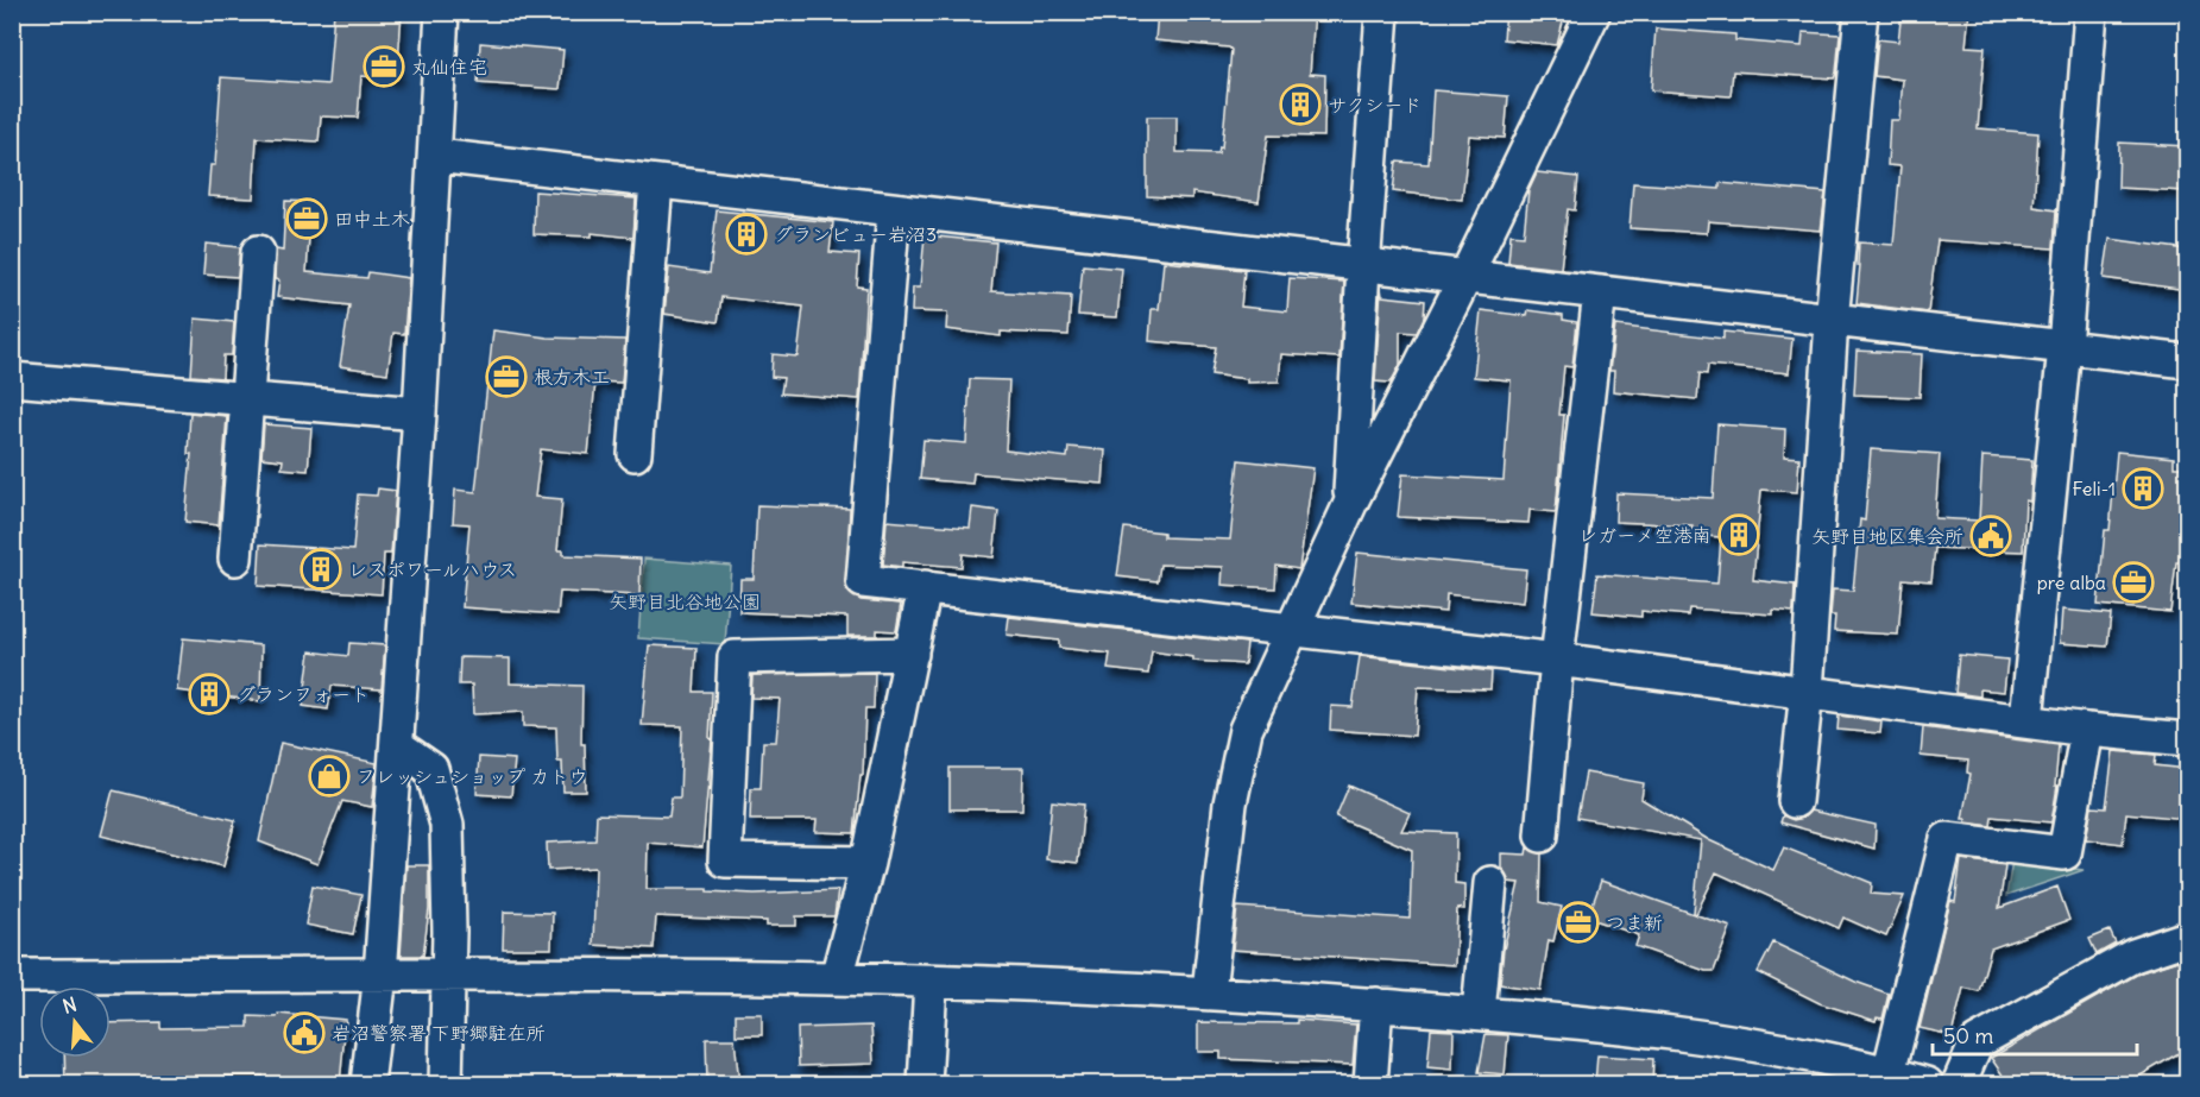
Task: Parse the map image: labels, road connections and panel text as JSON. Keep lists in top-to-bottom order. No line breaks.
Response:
{"parks":["矢野目北谷地公園"],"places":{"office":["丸仙住宅","田中土木","根方木工","pre alba","つま新"],"building":["サクシード","グランビュー岩沼3","Feli-1","レガーメ空港南","レスポワールハウス","グランフォート"],"public building":["矢野目地区集会所","岩沼警察署 下野郷駐在所"],"shop":["フレッシュショップ カトウ"]},"scale_bar":"50 m","north":"top"}
